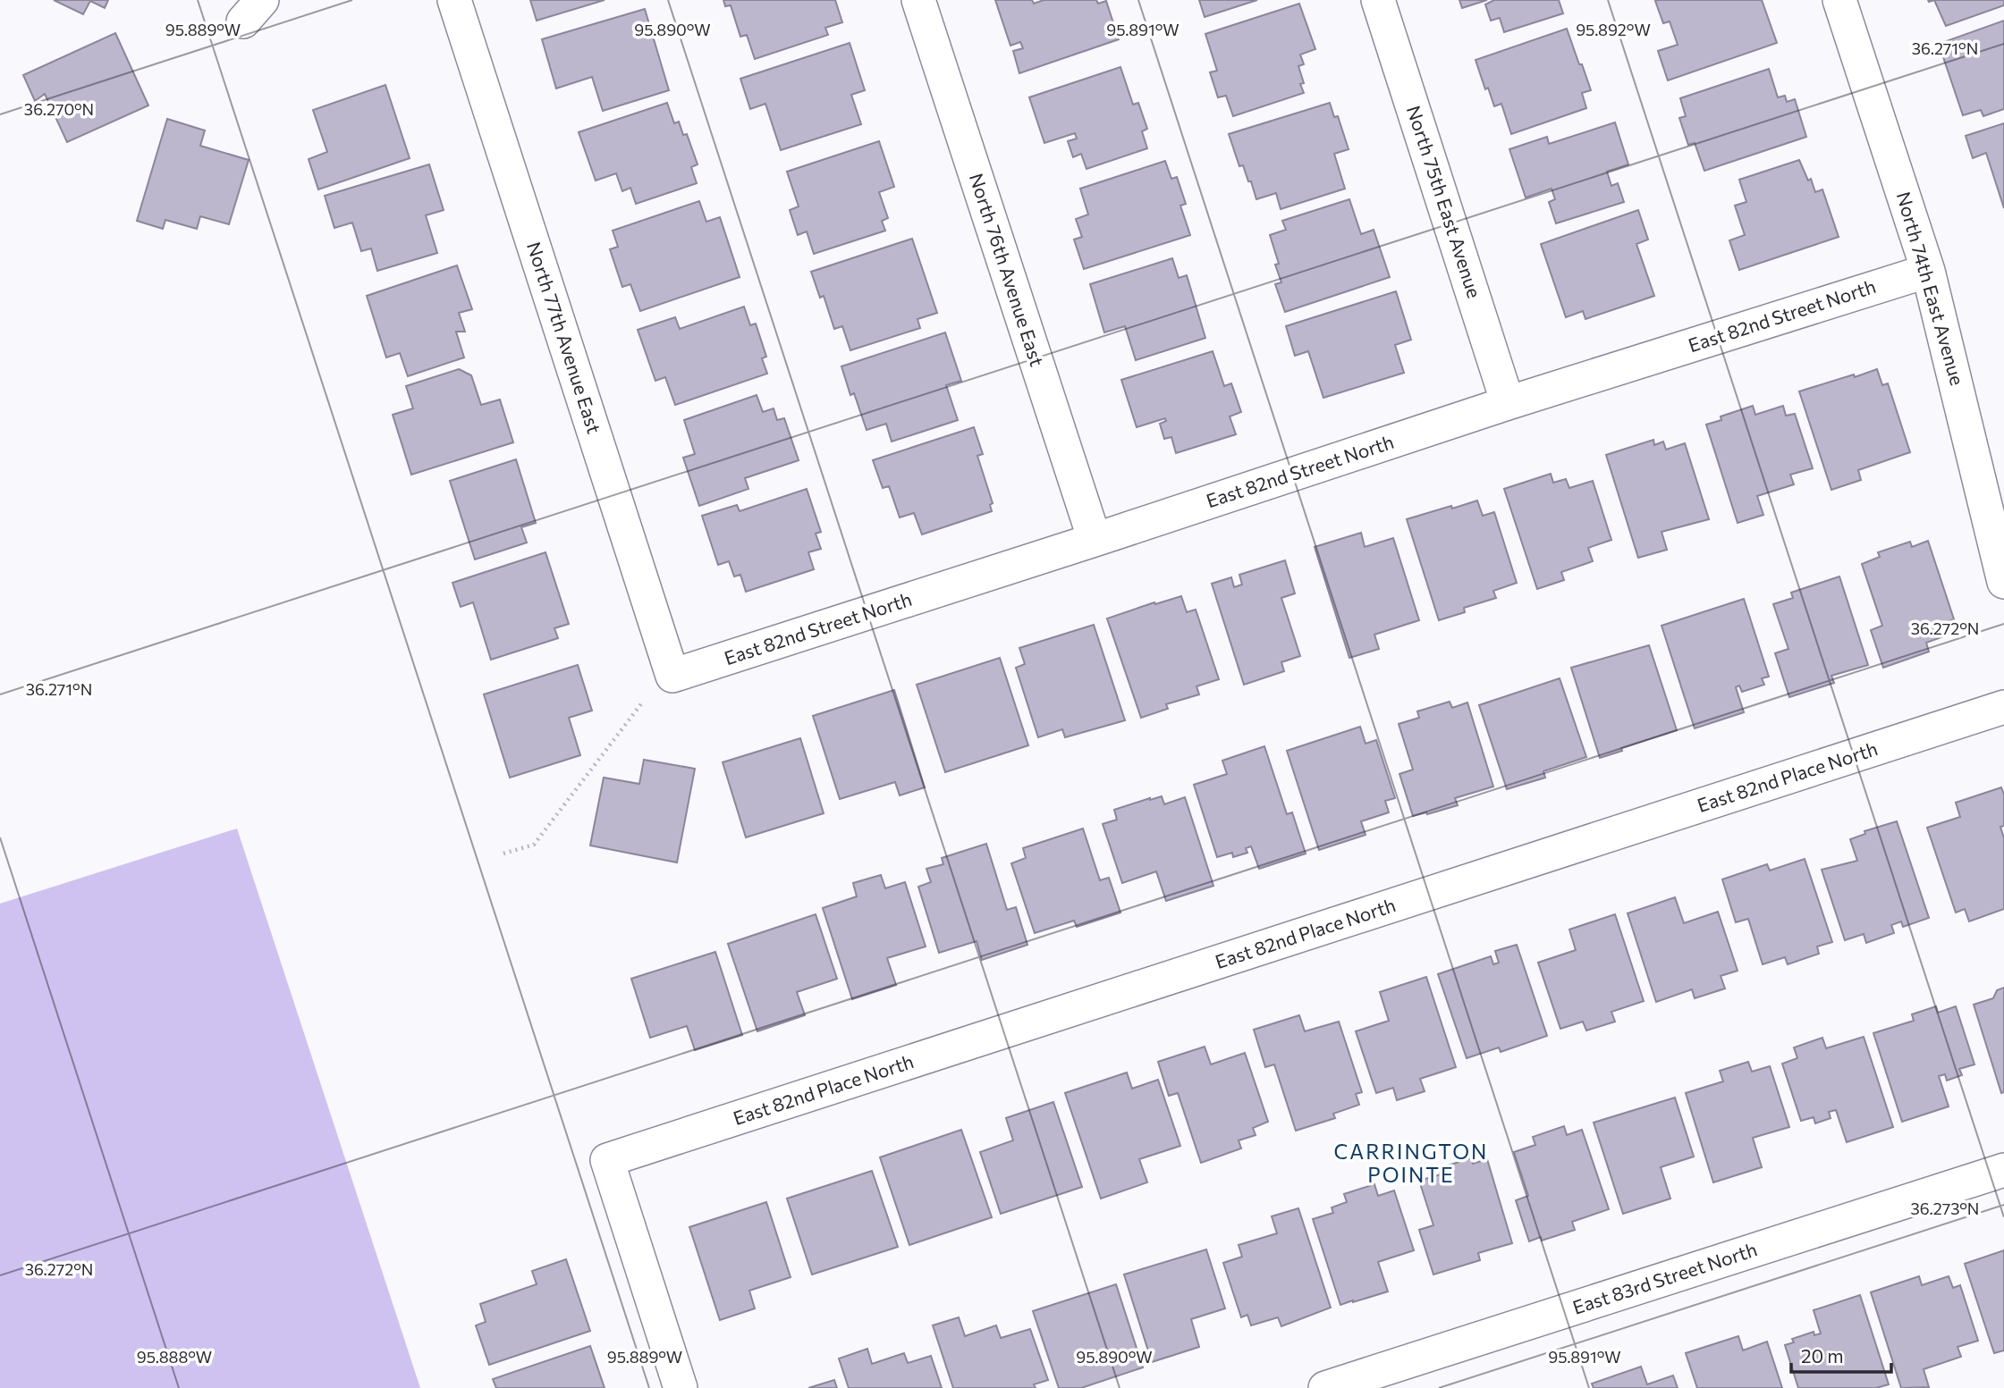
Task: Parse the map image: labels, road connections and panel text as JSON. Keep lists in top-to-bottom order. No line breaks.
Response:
{"streets":{"street":["North 75th East Avenue","North 76th Avenue East","North 74th East Avenue","East 82nd Street North","North 77th Avenue East","East 82nd Place North","East 83rd Street North"]},"crossings":[["North 75th East Avenue","East 82nd Street North"],["North 76th Avenue East","East 82nd Street North"],["North 74th East Avenue","East 82nd Street North"],["East 82nd Street North","North 77th Avenue East"]],"districts":["CARRINGTON POINTE"],"scale_bar":"20 m","coordinates":["95.889°W","95.890°W","95.891°W","95.892°W","36.271°N","36.270°N","36.272°N","36.273°N","95.888°W"]}
